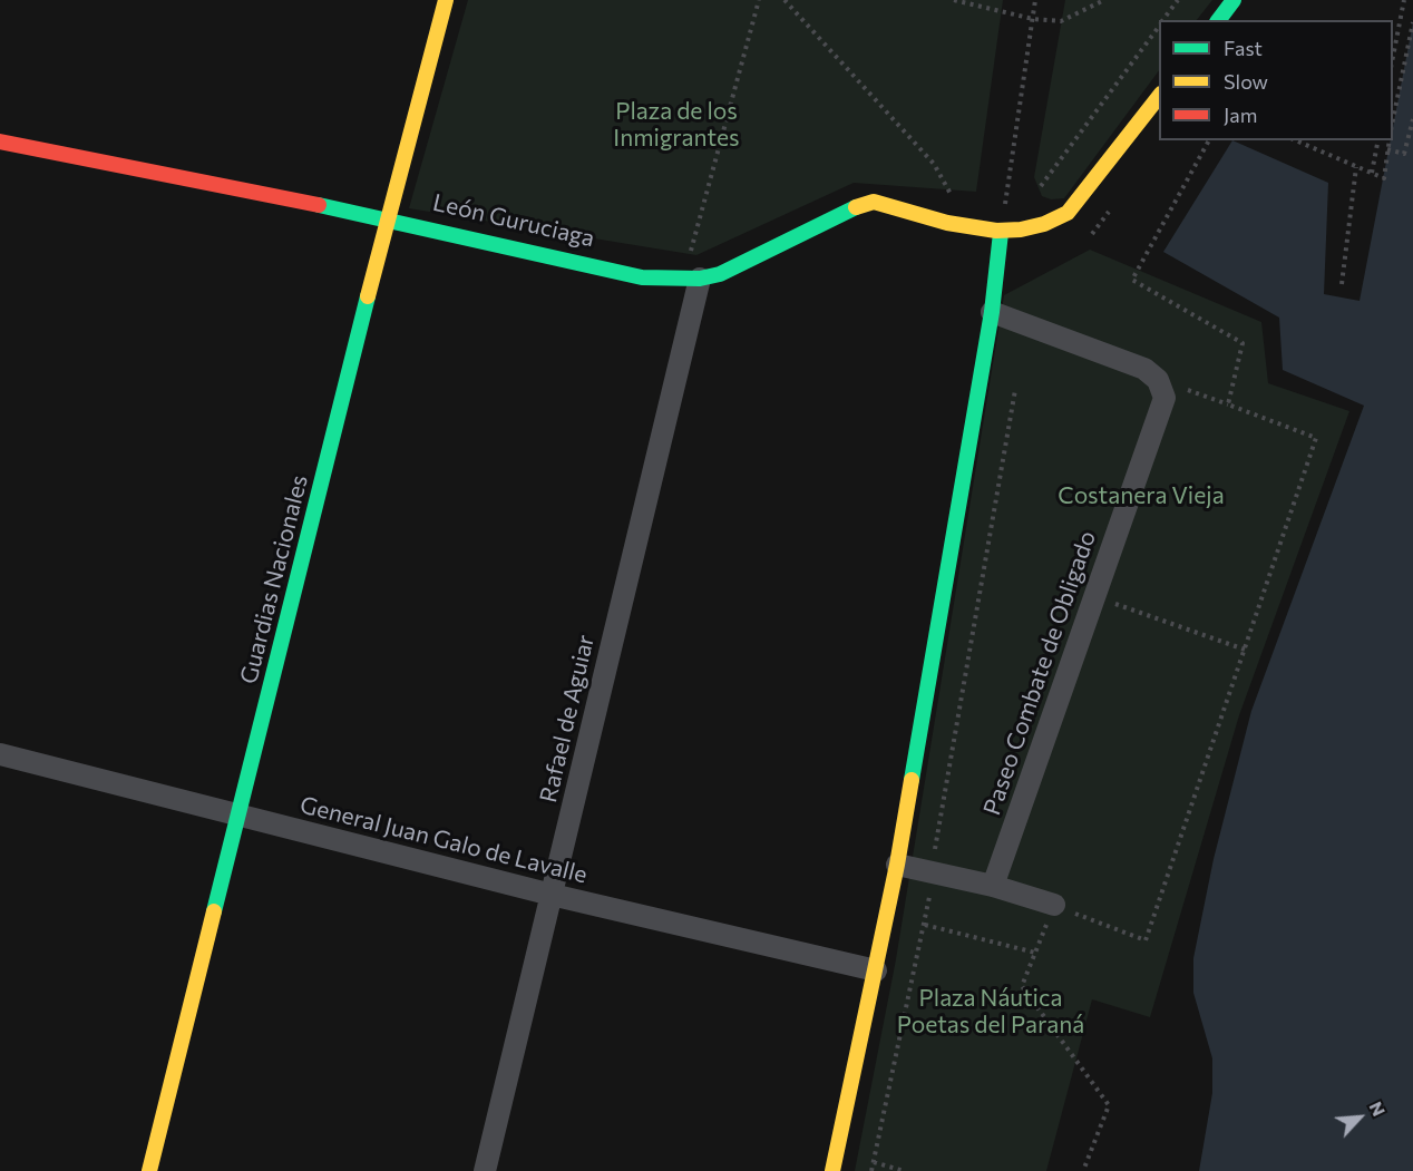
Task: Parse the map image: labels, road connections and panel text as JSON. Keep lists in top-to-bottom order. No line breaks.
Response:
{"streets":{"street":["León Guruciaga","Guardias Nacionales","Paseo Combate de Obligado","Rafael de Aguiar","General Juan Galo de Lavalle"]},"crossings":[["León Guruciaga","Guardias Nacionales"],["León Guruciaga","Rafael de Aguiar"],["Guardias Nacionales","General Juan Galo de Lavalle"],["Rafael de Aguiar","General Juan Galo de Lavalle"]],"parks":["Plaza de los Inmigrantes","Costanera Vieja","Plaza Náutica Poetas del Paraná"],"legend":["Fast","Slow","Jam"],"north":"top right"}
